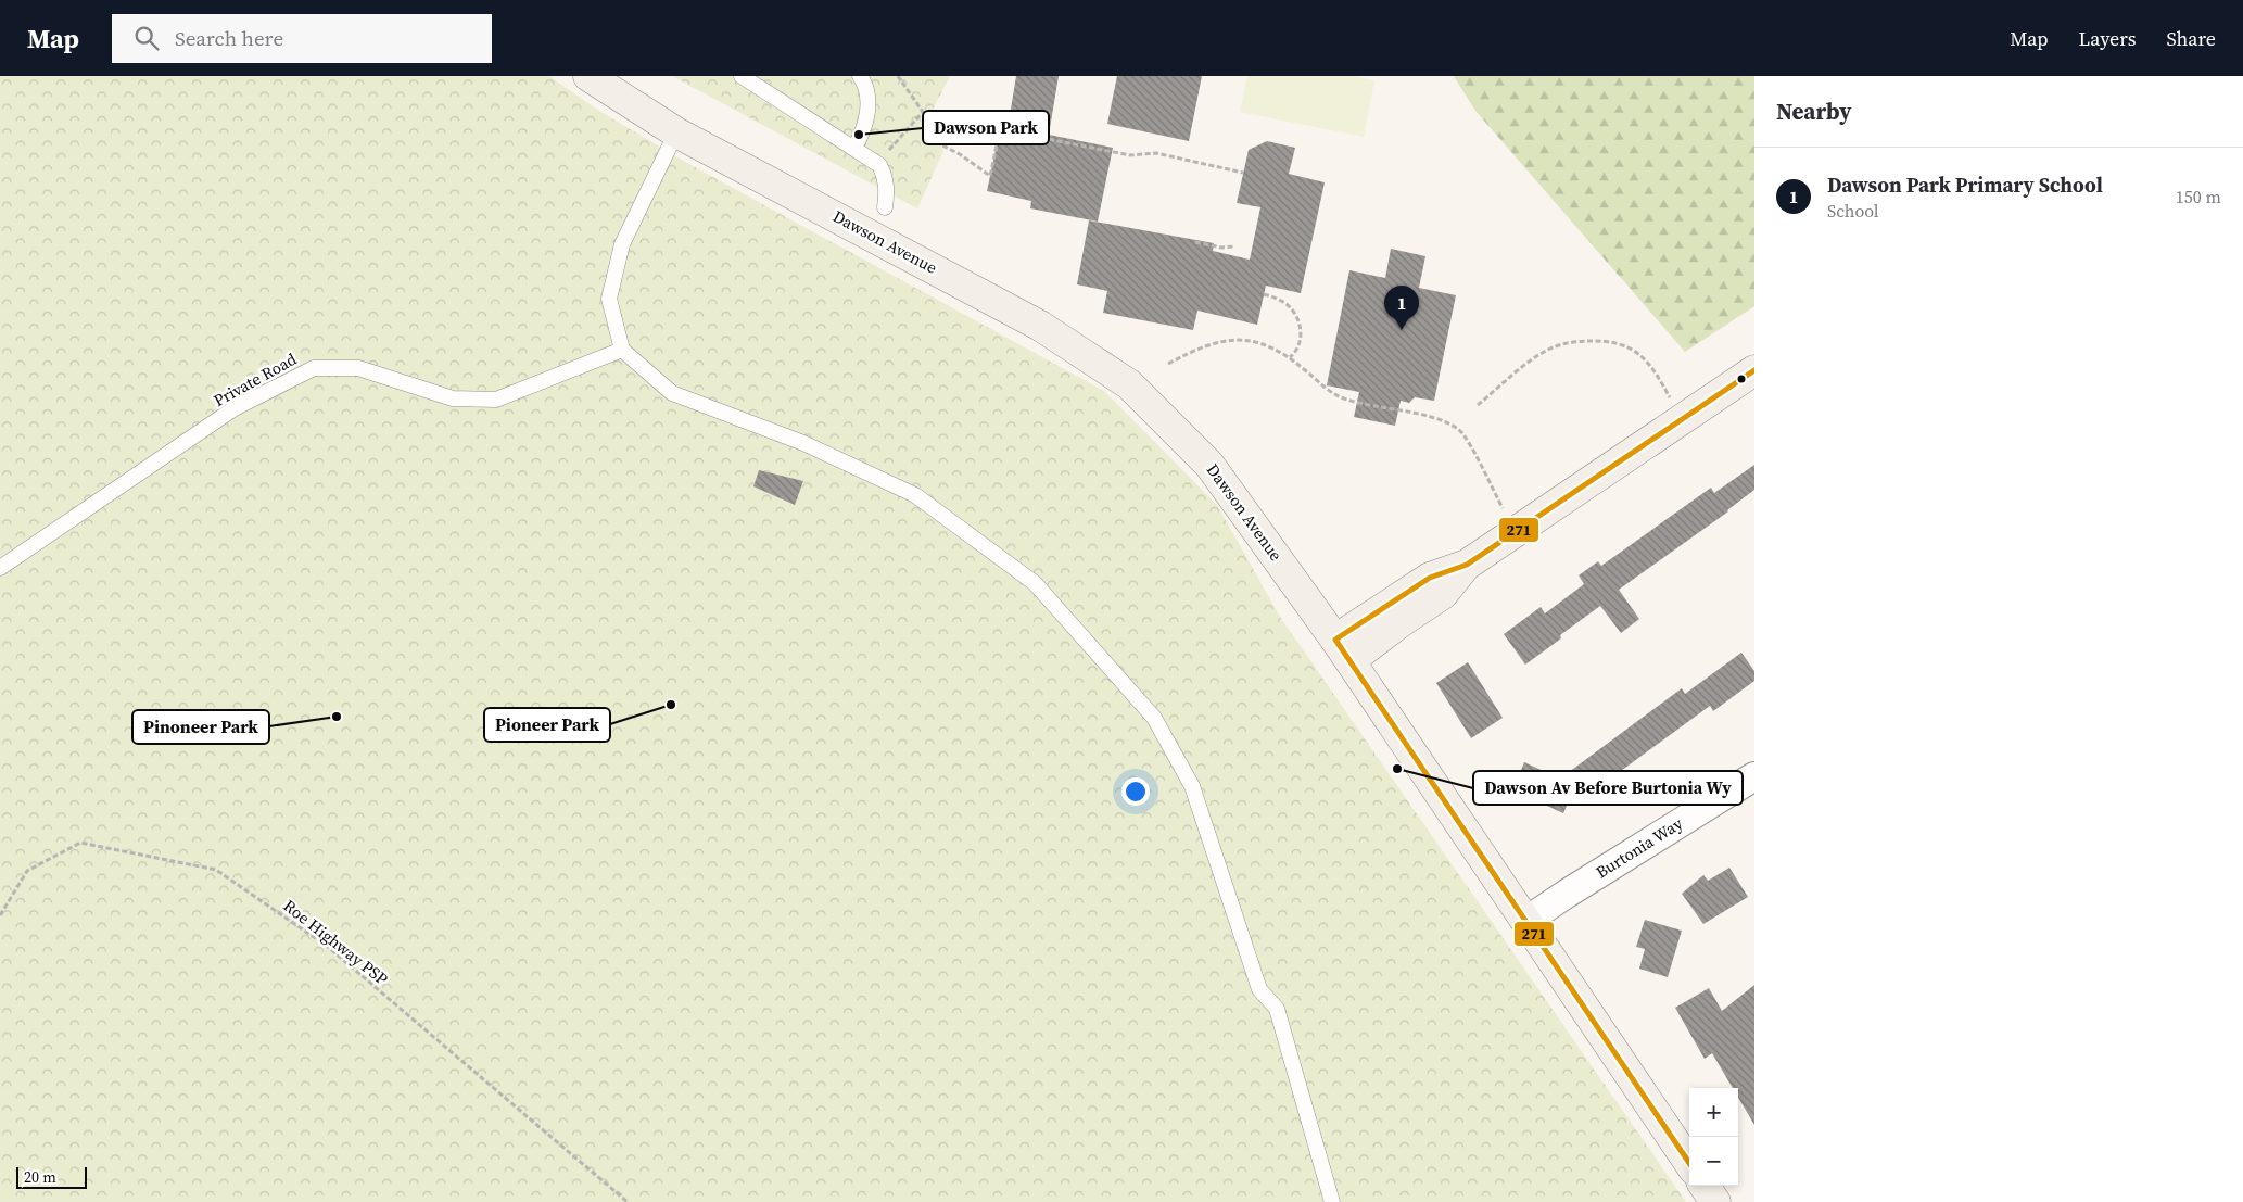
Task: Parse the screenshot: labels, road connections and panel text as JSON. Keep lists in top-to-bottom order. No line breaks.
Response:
{"streets":{"main road":["Dawson Avenue"],"street":["Burtonia Way"],"lane":["Private Road"],"path":["Roe Highway PSP"]},"crossings":[["Dawson Avenue","Burtonia Way"]],"places":["Dawson Park","Pioneer Park","Pinoneer Park","Dawson Av Before Burtonia Wy"],"lines":["transit line 271"],"scale_bar":"20 m","page":{"header":"Map","search":"Search here","nav":["Map","Layers","Share"],"heading":"Nearby","list":[{"mark":"1","name":"Dawson Park Primary School","note":"School","value":"150 m"}],"pins":"1","map_buttons":["+","−"],"scale":"20 m"}}
